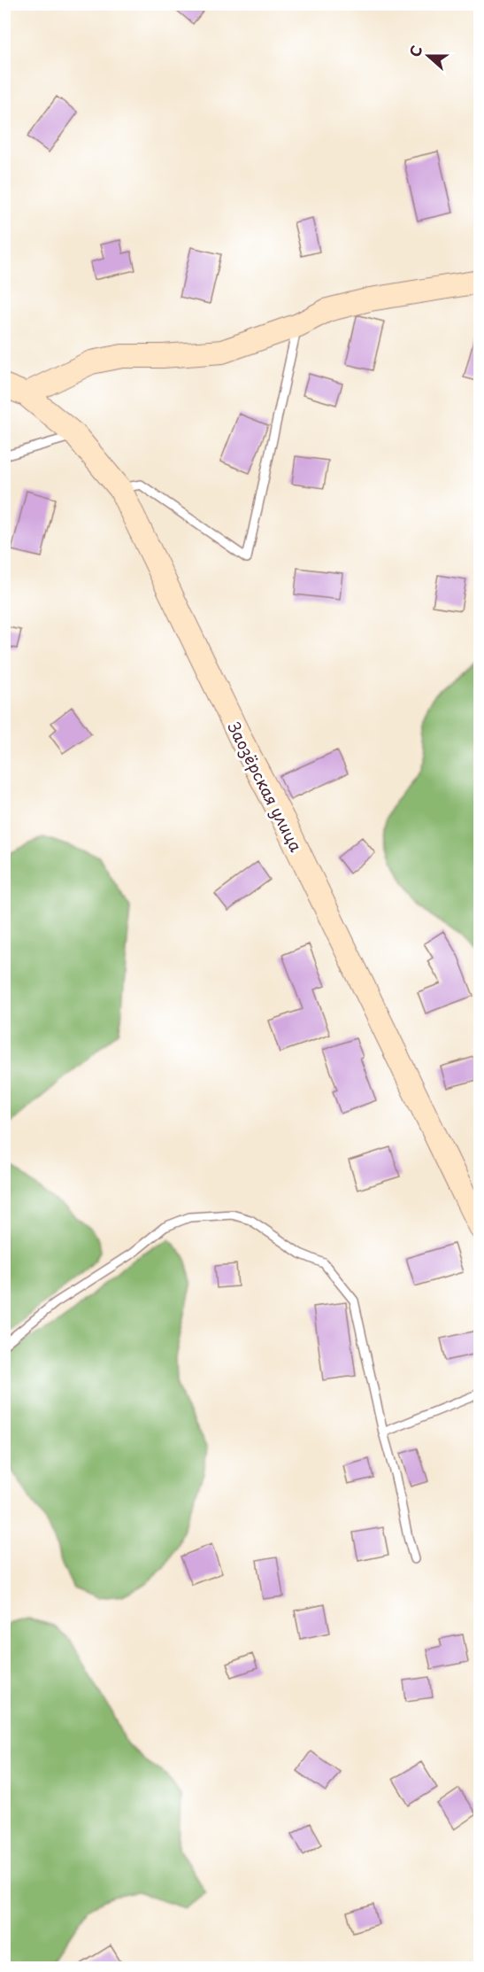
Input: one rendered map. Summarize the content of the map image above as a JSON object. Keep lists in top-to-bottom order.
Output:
{
  "streets": {
    "street": ["Заозёрская улица"]
  },
  "north": "left"
}
